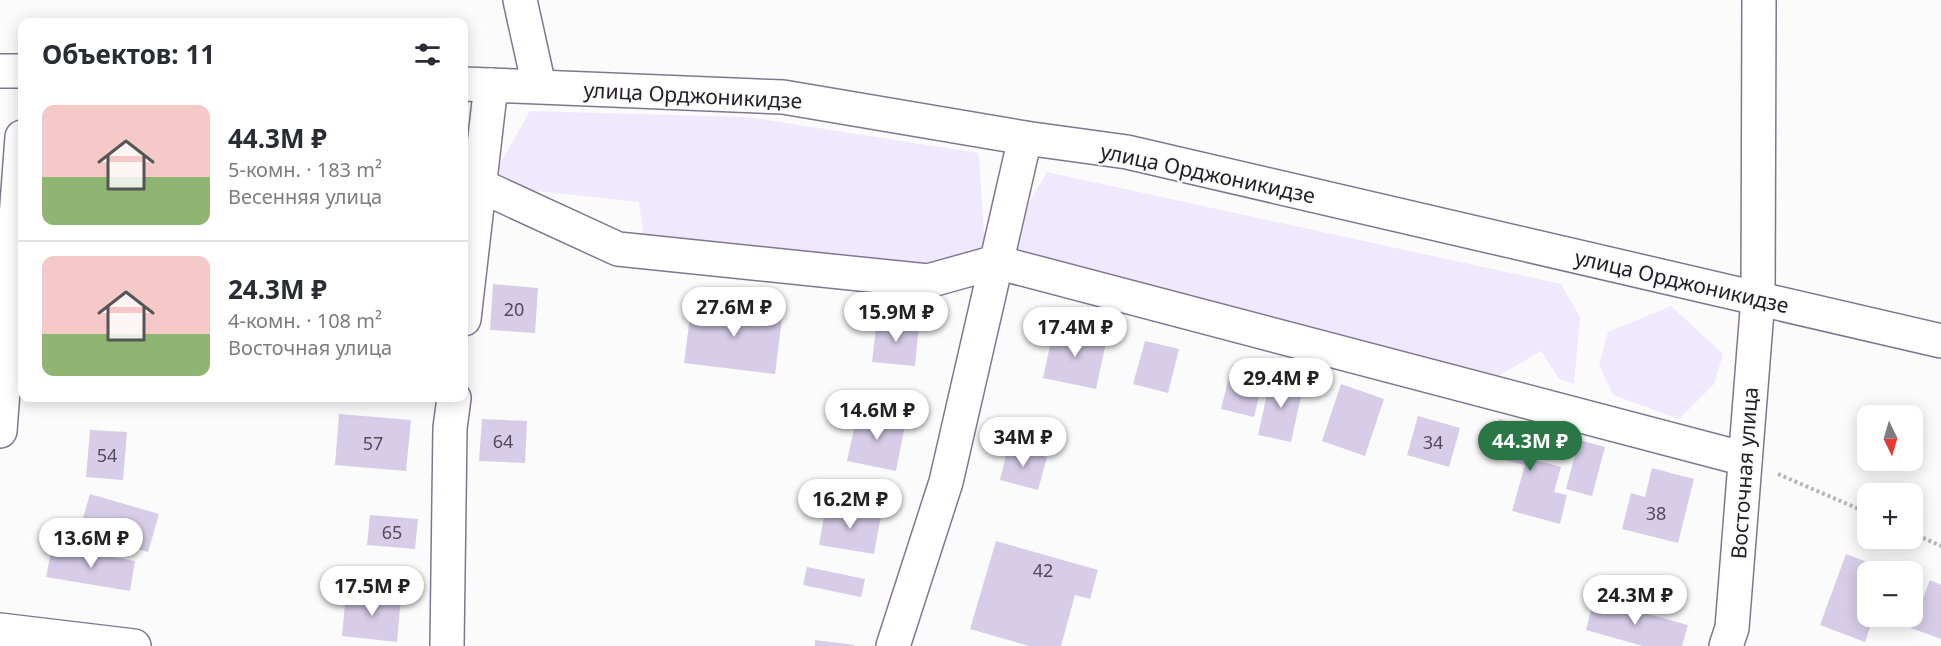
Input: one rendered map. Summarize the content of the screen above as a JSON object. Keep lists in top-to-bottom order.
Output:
{
  "streets": {
    "street": ["улица Орджоникидзе", "Восточная улица"]
  },
  "crossings": [
    ["улица Орджоникидзе", "Восточная улица"]
  ],
  "house_numbers": [
    "20",
    "64",
    "34",
    "57",
    "54",
    "38",
    "65",
    "42"
  ],
  "north": "bottom",
  "page": {
    "heading": "Объектов: 11",
    "list": [
      {
        "name": "44.3M ₽",
        "note": "5-комн. · 183 m² · Весенняя улица"
      },
      {
        "name": "24.3M ₽",
        "note": "4-комн. · 108 m² · Восточная улица"
      }
    ],
    "price": [
      "27.6M ₽",
      "15.9M ₽",
      "17.4M ₽",
      "29.4M ₽",
      "14.6M ₽",
      "34M ₽",
      "44.3M ₽",
      "16.2M ₽",
      "13.6M ₽",
      "17.5M ₽",
      "24.3M ₽"
    ],
    "map_buttons": ["+", "−"]
  }
}
